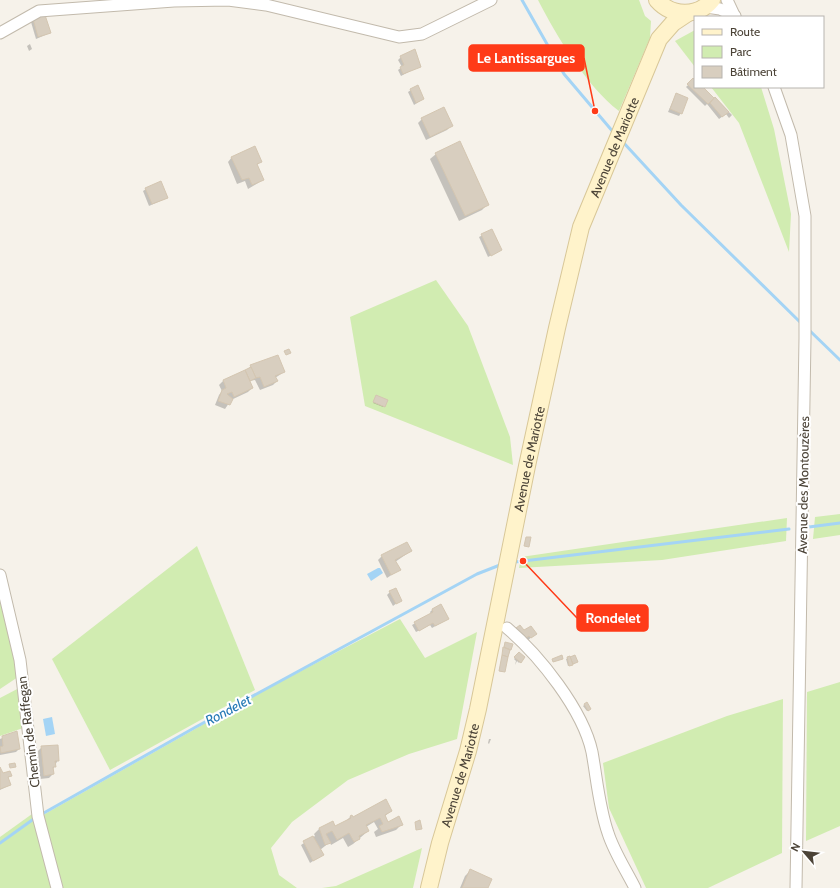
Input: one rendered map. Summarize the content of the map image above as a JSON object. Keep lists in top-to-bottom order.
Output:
{
  "streets": {
    "main road": ["Avenue de Mariotte"],
    "street": ["Avenue des Montouzères", "Chemin de Raffegan"]
  },
  "water": ["Rondelet"],
  "places": ["Le Lantissargues", "Rondelet"],
  "legend": ["Route", "Parc", "Bâtiment"],
  "north": "top left"
}
